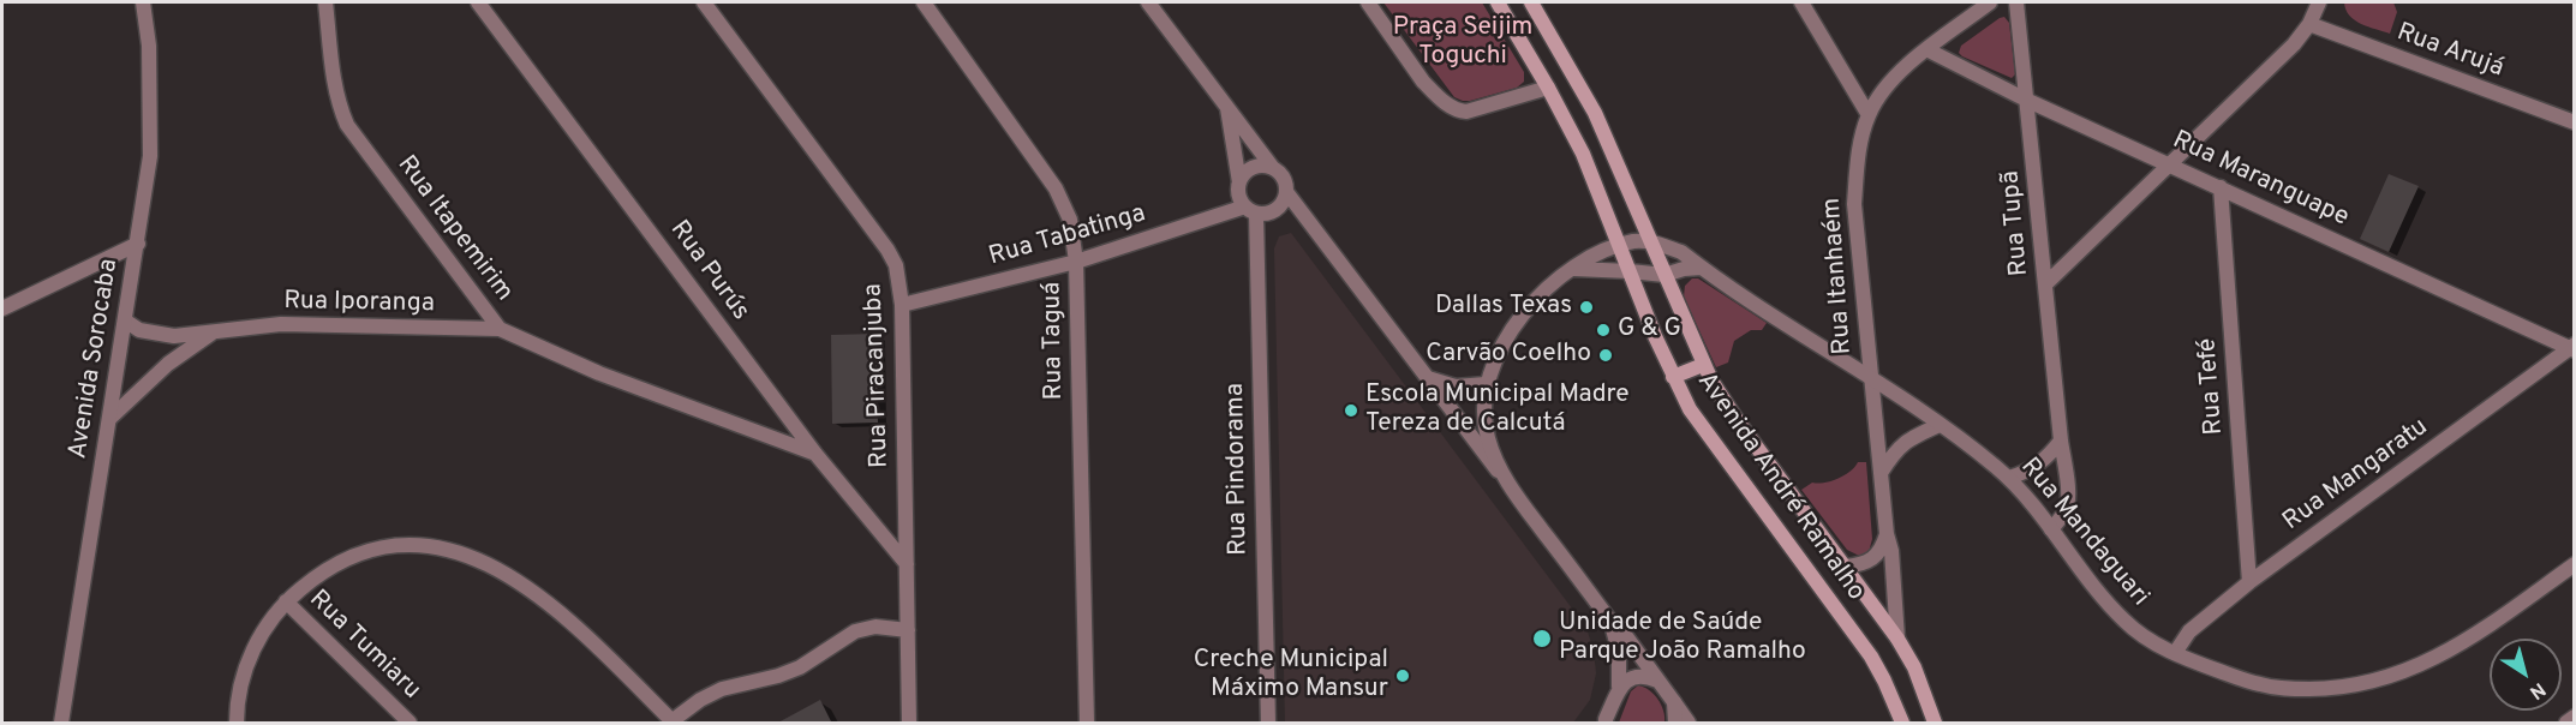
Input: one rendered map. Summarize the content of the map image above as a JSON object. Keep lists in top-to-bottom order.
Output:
{
  "streets": {
    "main road": ["Avenida André Ramalho"],
    "street": [
      "Rua Arujá",
      "Rua Maranguape",
      "Rua Tupã",
      "Rua Itapemirim",
      "Rua Tabatinga",
      "Rua Purús",
      "Rua Itanhaém",
      "Rua Iporanga",
      "Rua Taguá",
      "Avenida Sorocaba",
      "Rua Piracanjuba",
      "Rua Tefé",
      "Rua Pindorama",
      "Rua Mangaratu",
      "Rua Mandaguari",
      "Rua Tumiaru"
    ]
  },
  "crossings": [
    ["Rua Maranguape", "Rua Tupã"],
    ["Rua Maranguape", "Rua Itanhaém"],
    ["Rua Maranguape", "Rua Tefé"],
    ["Rua Maranguape", "Rua Mangaratu"],
    ["Rua Tupã", "Rua Mandaguari"],
    ["Rua Itapemirim", "Rua Purús"],
    ["Rua Itapemirim", "Rua Iporanga"],
    ["Rua Tabatinga", "Rua Taguá"],
    ["Rua Tabatinga", "Rua Piracanjuba"],
    ["Rua Tabatinga", "Rua Pindorama"],
    ["Rua Purús", "Rua Piracanjuba"],
    ["Rua Itanhaém", "Avenida André Ramalho"],
    ["Rua Itanhaém", "Rua Mandaguari"],
    ["Rua Iporanga", "Avenida Sorocaba"],
    ["Rua Tefé", "Rua Mangaratu"],
    ["Rua Mangaratu", "Rua Mandaguari"],
    ["Avenida André Ramalho", "Rua Mandaguari"]
  ],
  "parks": ["Praça Seijim Toguchi"],
  "places": [
    "Dallas Texas",
    "G & G",
    "Carvão Coelho",
    "Escola Municipal Madre Tereza de Calcutá",
    "Unidade de Saúde Parque João Ramalho",
    "Creche Municipal Máximo Mansur"
  ],
  "north": "bottom right"
}
